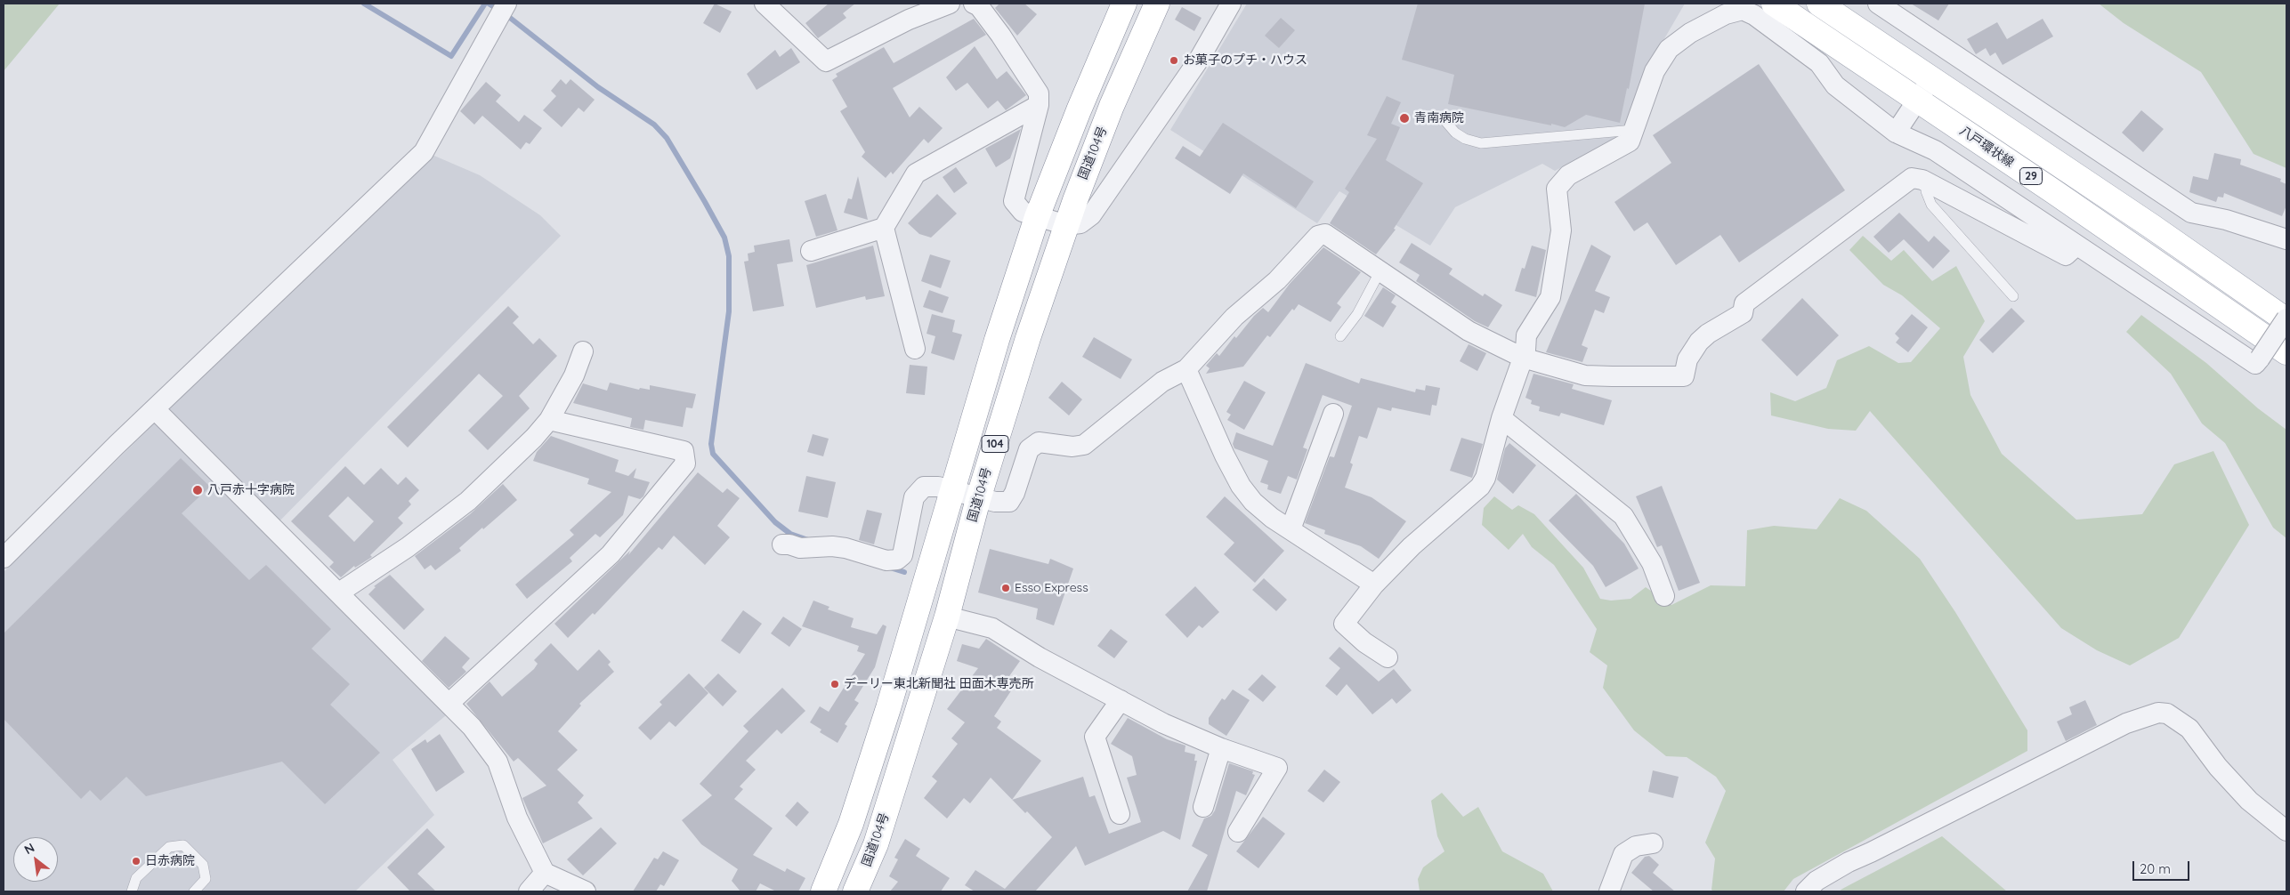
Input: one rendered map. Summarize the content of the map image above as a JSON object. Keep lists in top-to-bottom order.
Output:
{
  "streets": {
    "main road": [
      "八戸環状線",
      "国道104号",
      "29",
      "104"
    ]
  },
  "places": [
    "お菓子のプチ・ハウス",
    "青南病院",
    "八戸赤十字病院",
    "Esso Express",
    "デーリー東北新聞社 田面木専売所",
    "日赤病院"
  ],
  "scale_bar": "20 m",
  "north": "top left"
}
